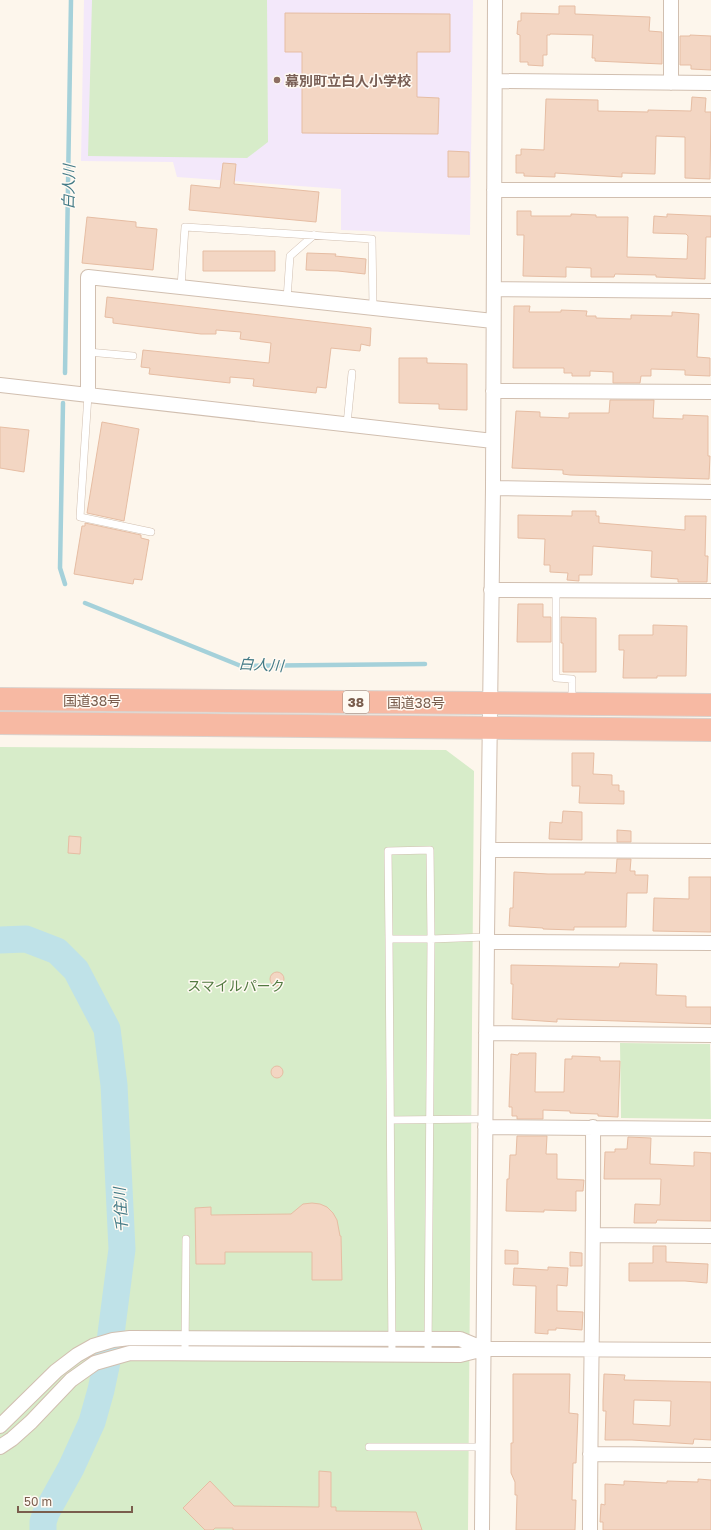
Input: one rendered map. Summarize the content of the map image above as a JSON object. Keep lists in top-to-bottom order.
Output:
{
  "streets": {
    "highway": ["国道38号", "38"]
  },
  "water": ["白人川", "千住川"],
  "parks": ["スマイルパーク"],
  "places": ["幕別町立白人小学校"],
  "scale_bar": "50 m"
}
